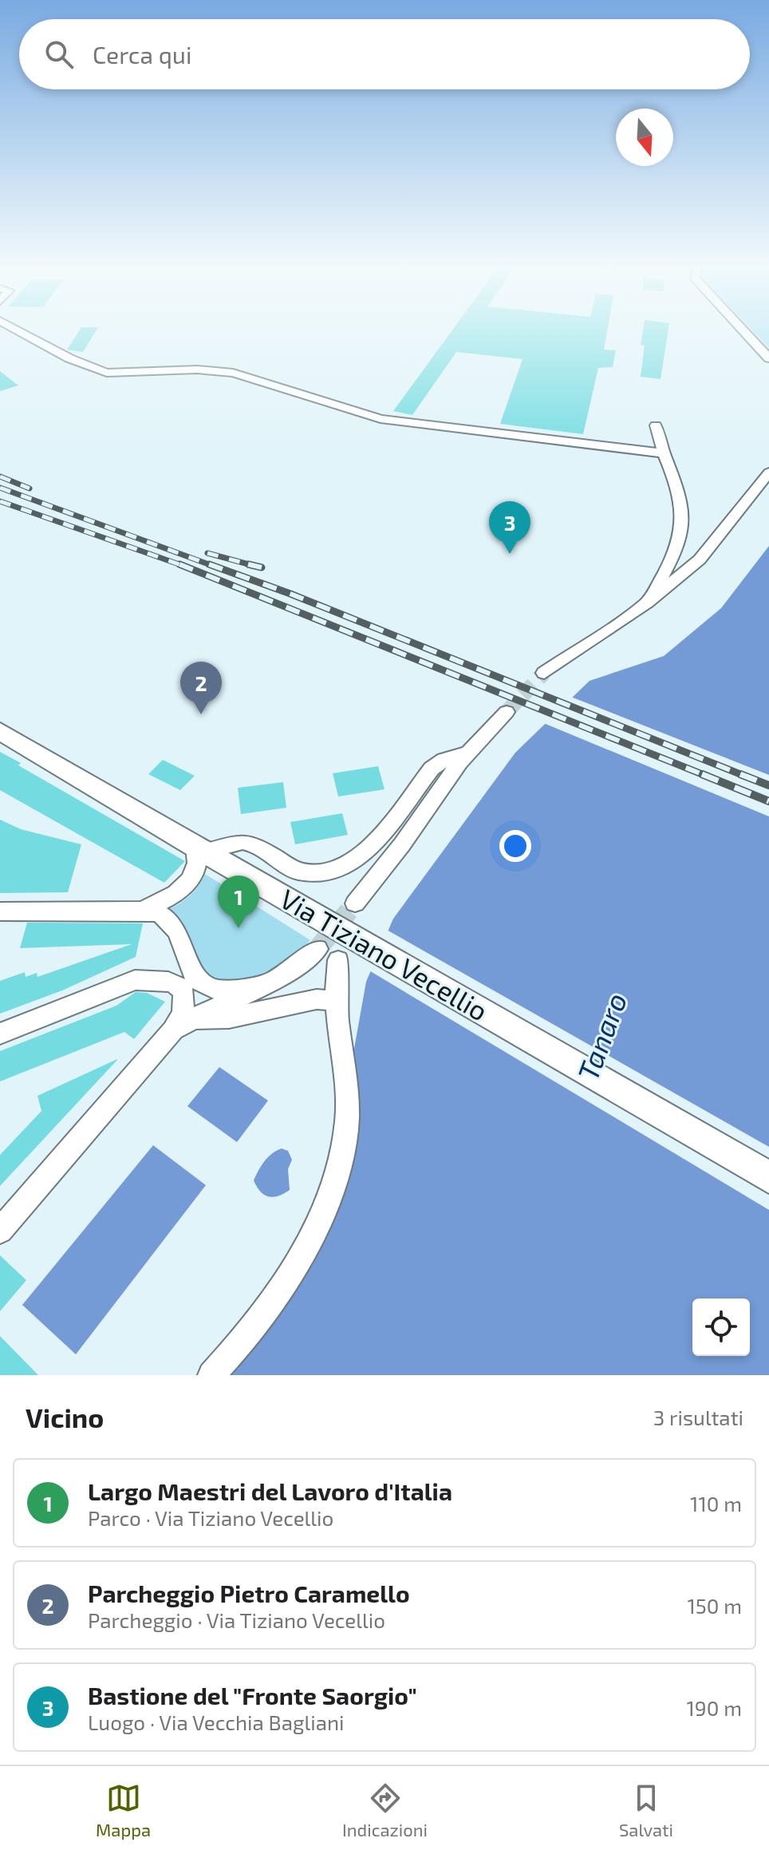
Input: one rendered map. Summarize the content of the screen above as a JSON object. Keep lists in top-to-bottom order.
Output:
{
  "streets": {
    "main road": ["Via Tiziano Vecellio"]
  },
  "water": ["Tanaro"],
  "north": "bottom",
  "page": {
    "search": "Cerca qui",
    "pins": ["3", "2", "1"],
    "heading": ["Vicino", "3 risultati"],
    "list": [
      {
        "mark": "1",
        "name": "Largo Maestri del Lavoro d'Italia",
        "note": "Parco · Via Tiziano Vecellio",
        "value": "110 m"
      },
      {
        "mark": "2",
        "name": "Parcheggio Pietro Caramello",
        "note": "Parcheggio · Via Tiziano Vecellio",
        "value": "150 m"
      },
      {
        "mark": "3",
        "name": "Bastione del \"Fronte Saorgio\"",
        "note": "Luogo · Via Vecchia Bagliani",
        "value": "190 m"
      }
    ],
    "nav": ["Mappa", "Indicazioni", "Salvati"]
  }
}
